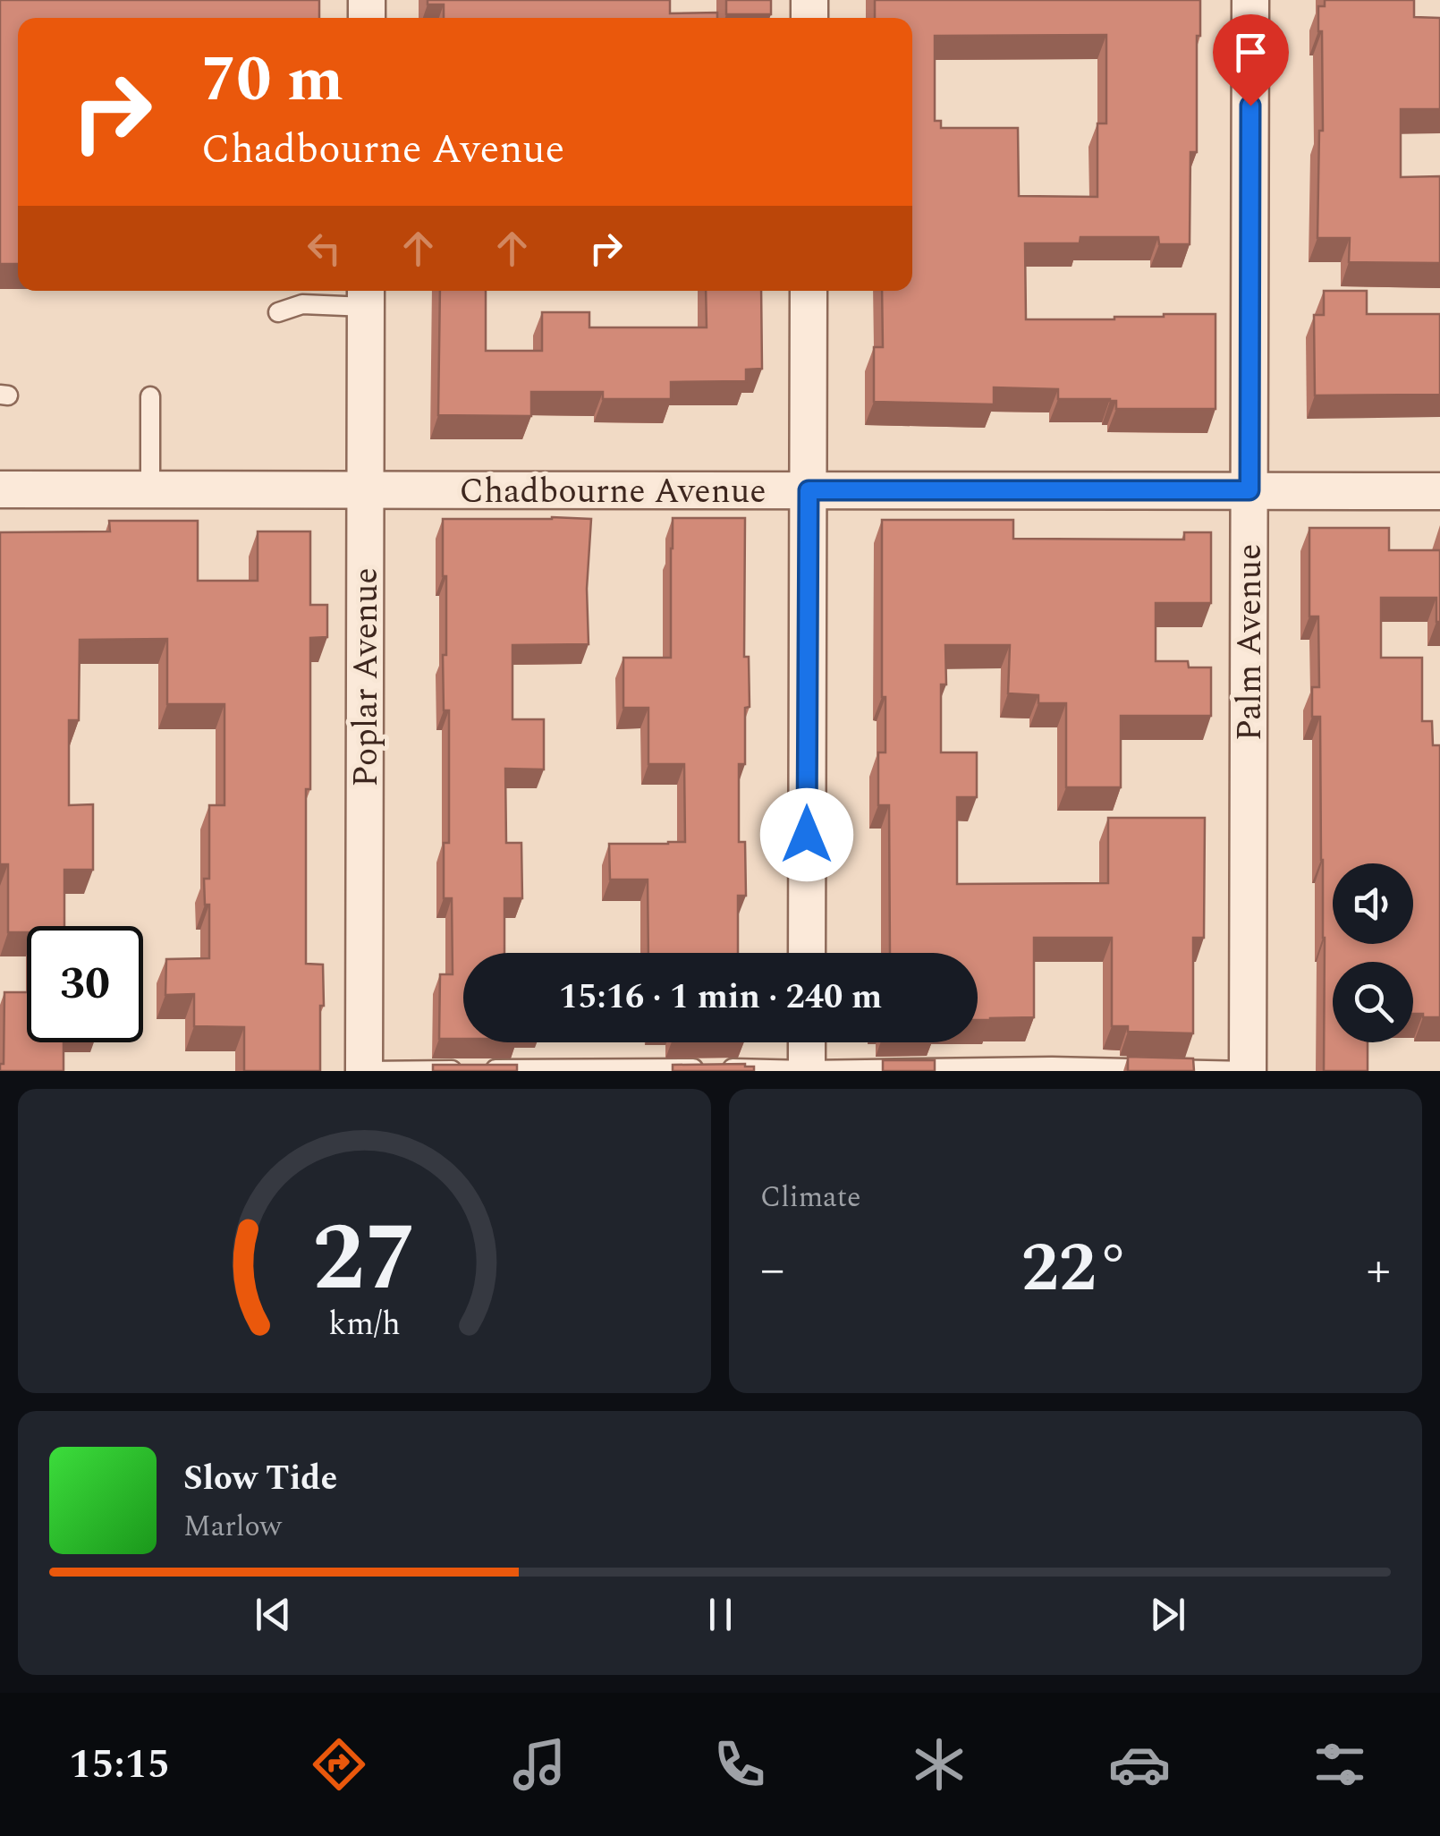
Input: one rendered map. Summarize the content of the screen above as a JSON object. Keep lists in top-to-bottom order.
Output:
{
  "streets": {
    "street": ["Chadbourne Avenue", "Palm Avenue", "Poplar Avenue"]
  },
  "crossings": [
    ["Chadbourne Avenue", "Palm Avenue"],
    ["Chadbourne Avenue", "Poplar Avenue"]
  ],
  "page": {
    "turn": ["70 m", "Chadbourne Avenue"],
    "limit": "30",
    "trip": "15:16 · 1 min · 240 m",
    "tile": "Climate",
    "heat": ["−", "22°", "+"],
    "song": ["Slow Tide", "Marlow"],
    "tabs": "15:15",
    "gauge": ["27", "km/h"]
  }
}
